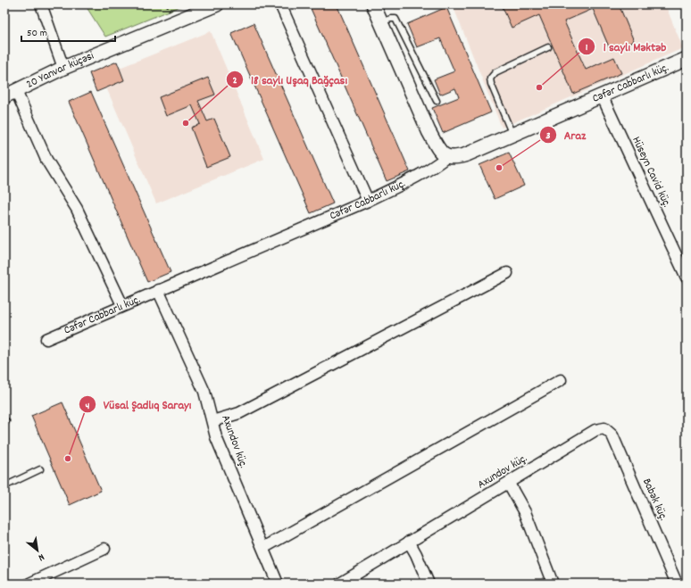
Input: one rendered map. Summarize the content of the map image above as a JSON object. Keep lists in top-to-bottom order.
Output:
{
  "streets": {
    "street": [
      "20 Yanvar küçəsi",
      "Cəfər Cabbarlı küç.",
      "Hüseyn Cavid küç.",
      "Axundov küç.",
      "Babək küç."
    ]
  },
  "crossings": [
    ["Cəfər Cabbarlı küç.", "Hüseyn Cavid küç."],
    ["Cəfər Cabbarlı küç.", "Axundov küç."],
    ["Axundov küç.", "Babək küç."]
  ],
  "places": [
    "1 saylı Məktəb",
    "18 saylı Uşaq Bağçası",
    "Araz",
    "Vüsal Şadlıq Sarayı"
  ],
  "scale_bar": "50 m",
  "north": "bottom right"
}
